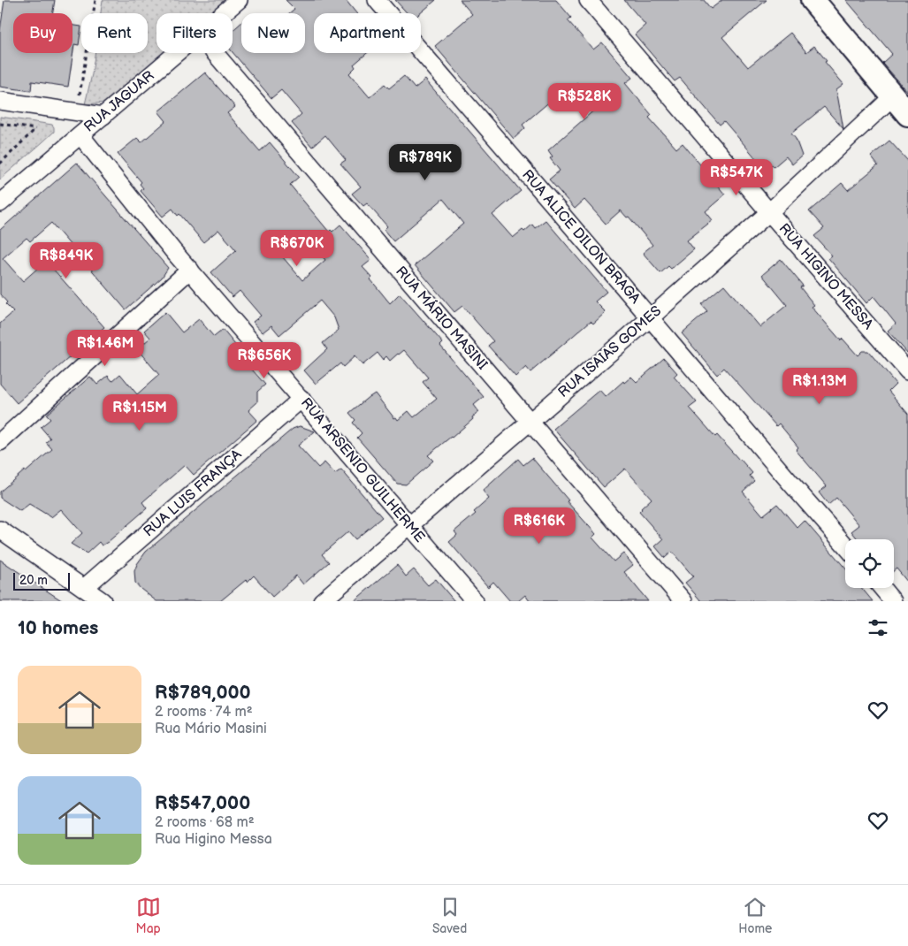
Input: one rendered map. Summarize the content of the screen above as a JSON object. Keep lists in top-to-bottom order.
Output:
{
  "streets": {
    "street": [
      "RUA JAGUAR",
      "RUA ALICE DILON BRAGA",
      "RUA HIGINO MESSA",
      "RUA MÁRIO MASINI",
      "RUA ISAIAS GOMES",
      "RUA ARSENIO GUILHERME",
      "RUA LUIS FRANÇA"
    ]
  },
  "crossings": [
    ["RUA JAGUAR", "RUA ARSENIO GUILHERME"],
    ["RUA ALICE DILON BRAGA", "RUA ISAIAS GOMES"],
    ["RUA HIGINO MESSA", "RUA ISAIAS GOMES"],
    ["RUA MÁRIO MASINI", "RUA ISAIAS GOMES"],
    ["RUA ISAIAS GOMES", "RUA ARSENIO GUILHERME"],
    ["RUA ARSENIO GUILHERME", "RUA LUIS FRANÇA"]
  ],
  "scale_bar": "20 m",
  "page": {
    "chip": [
      "Buy",
      "Rent",
      "Filters",
      "New",
      "Apartment"
    ],
    "price": [
      "R$528K",
      "R$789K",
      "R$547K",
      "R$670K",
      "R$849K",
      "R$1.46M",
      "R$656K",
      "R$1.13M",
      "R$1.15M",
      "R$616K"
    ],
    "scale": "20 m",
    "heading": "10 homes",
    "list": [
      {
        "name": "R$789,000",
        "note": "2 rooms · 74 m² · Rua Mário Masini"
      },
      {
        "name": "R$547,000",
        "note": "2 rooms · 68 m² · Rua Higino Messa"
      }
    ],
    "tabs": ["Map", "Saved", "Home"]
  }
}
